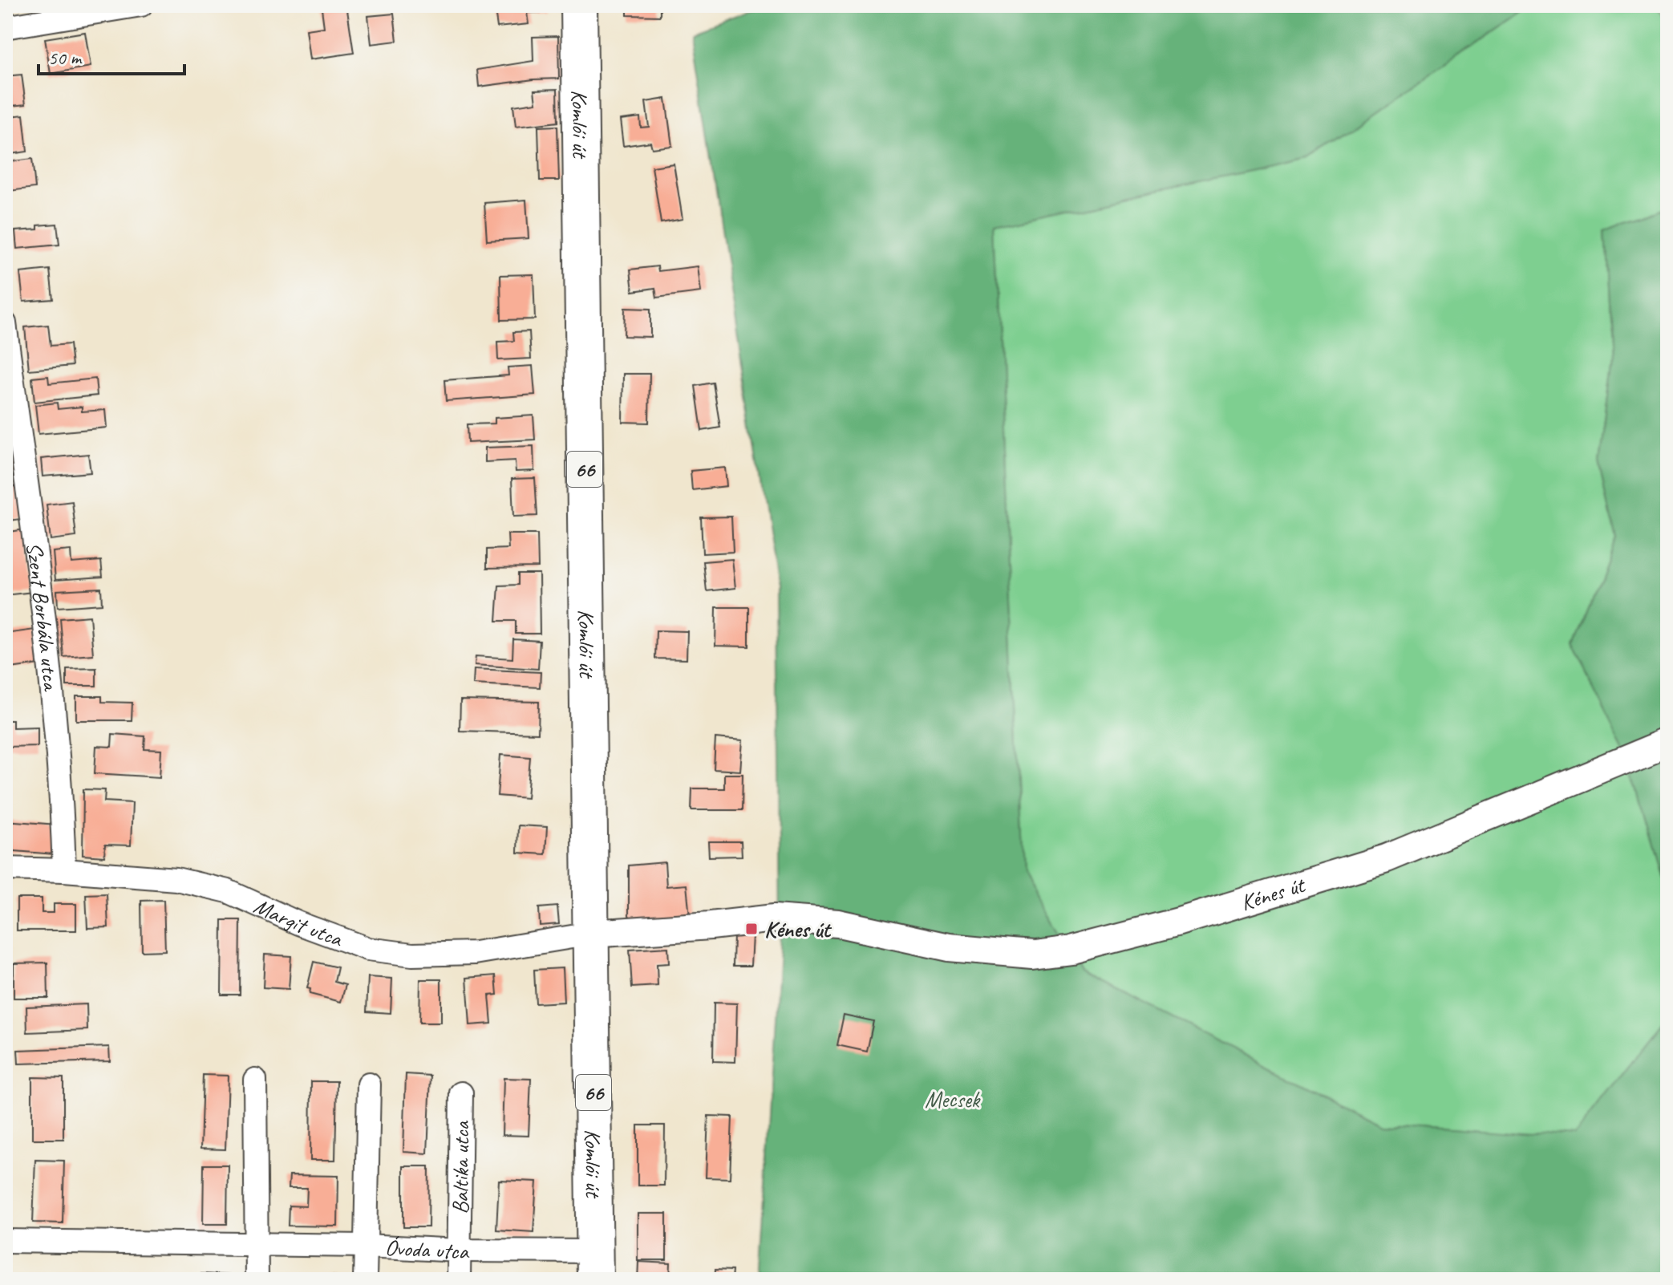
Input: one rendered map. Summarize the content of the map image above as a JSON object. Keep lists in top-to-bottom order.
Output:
{
  "streets": {
    "main road": ["Komlói út", "66"],
    "street": [
      "Szent Borbála utca",
      "Kénes út",
      "Margit utca",
      "Baltika utca",
      "Óvoda utca"
    ]
  },
  "crossings": [
    ["Komlói út", "Kénes út"],
    ["Komlói út", "Margit utca"],
    ["Komlói út", "Óvoda utca"],
    ["Szent Borbála utca", "Margit utca"],
    ["Kénes út", "Margit utca"],
    ["Baltika utca", "Óvoda utca"]
  ],
  "parks": ["Mecsek"],
  "places": {
    "transit": ["Kénes út"]
  },
  "scale_bar": "50 m"
}
